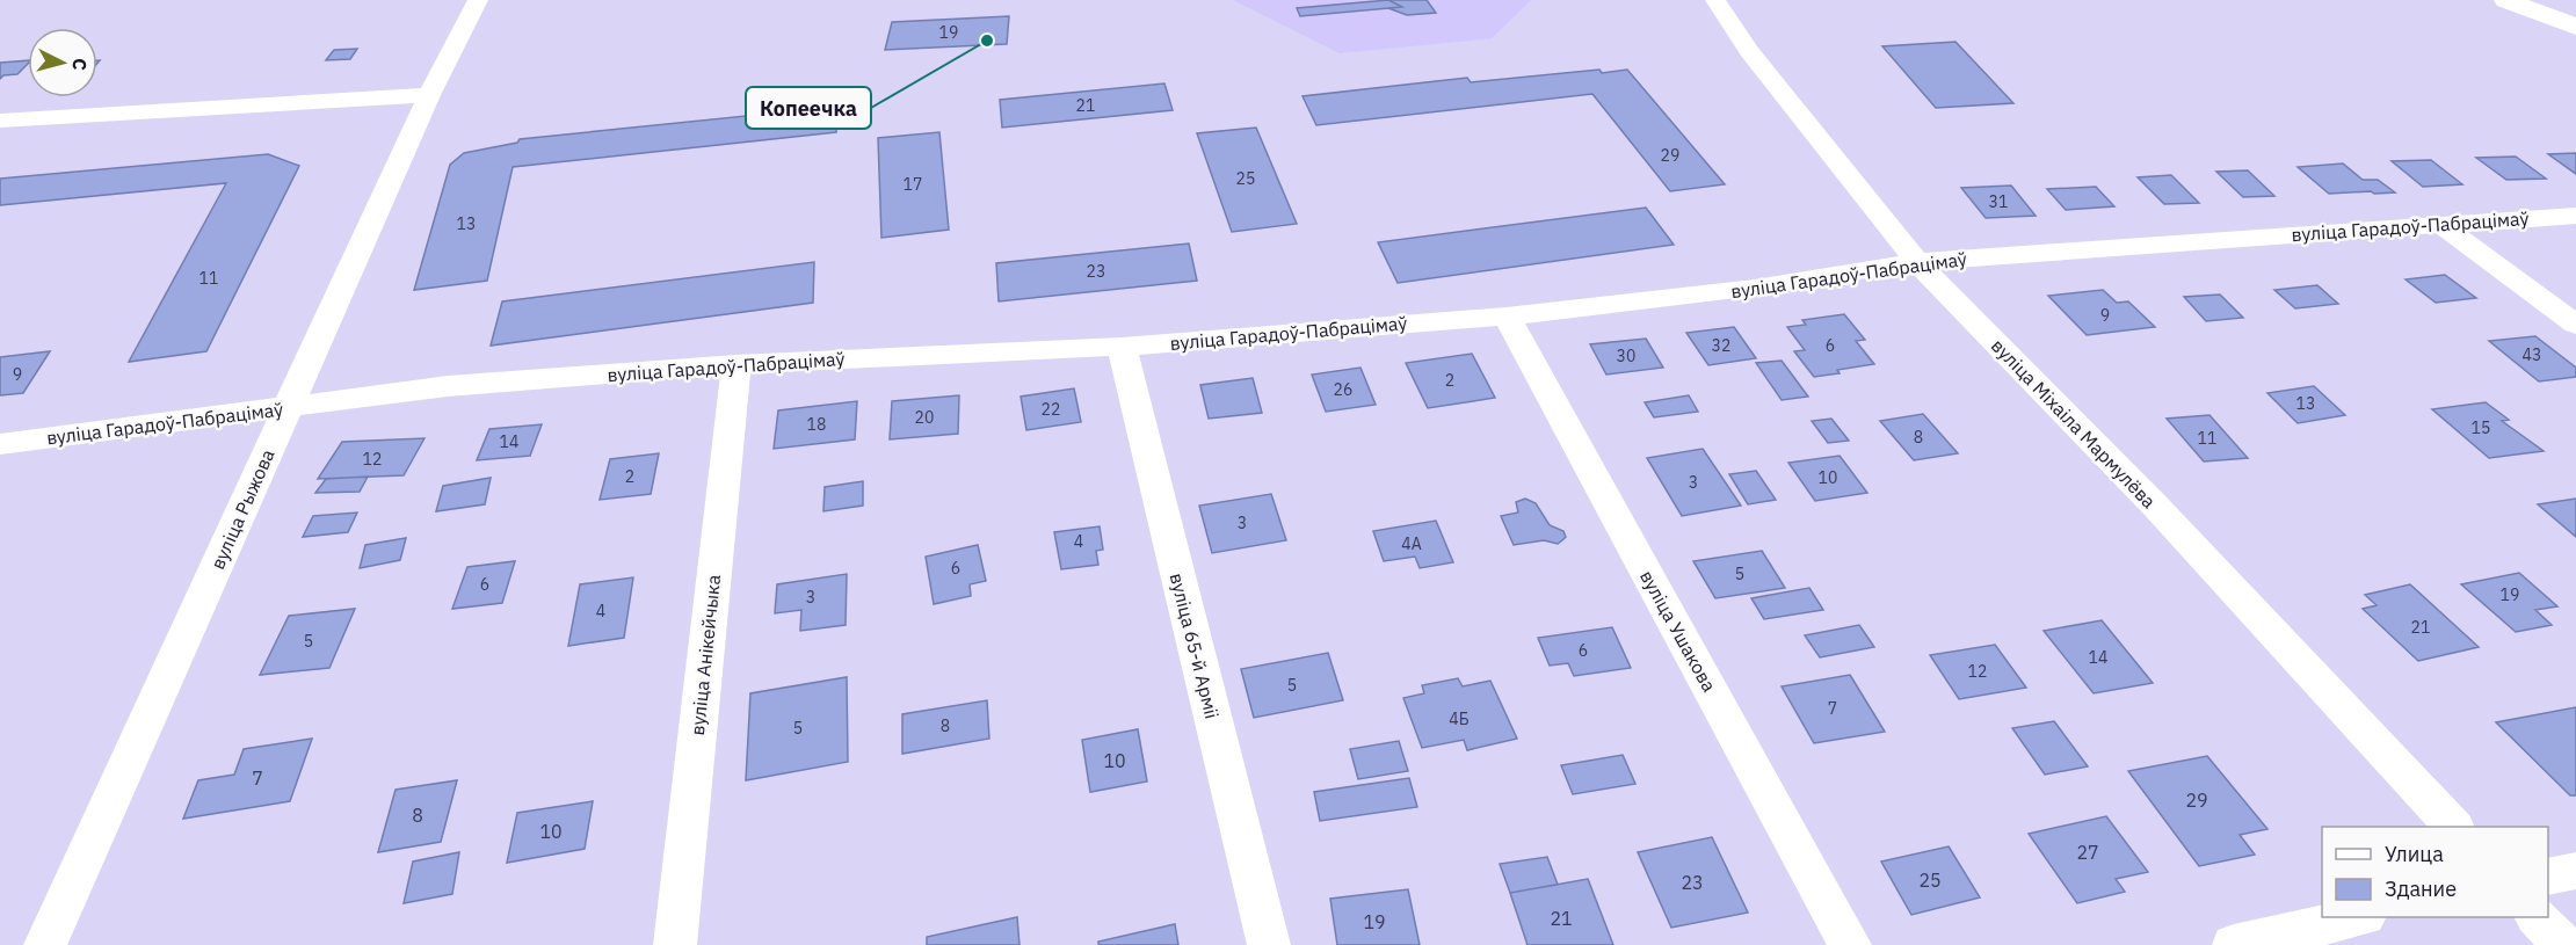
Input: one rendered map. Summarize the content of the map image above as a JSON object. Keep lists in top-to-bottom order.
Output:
{
  "streets": {
    "street": [
      "вуліца Гарадоў-Пабрацімаў",
      "вуліца Міхаіла Мармулёва",
      "вуліца Рыжова",
      "вуліца Ушакова",
      "вуліца 65-й Арміі",
      "вуліца Анікейчыка"
    ]
  },
  "crossings": [
    ["вуліца Гарадоў-Пабрацімаў", "вуліца Міхаіла Мармулёва"],
    ["вуліца Гарадоў-Пабрацімаў", "вуліца Рыжова"],
    ["вуліца Гарадоў-Пабрацімаў", "вуліца Ушакова"],
    ["вуліца Гарадоў-Пабрацімаў", "вуліца 65-й Арміі"],
    ["вуліца Гарадоў-Пабрацімаў", "вуліца Анікейчыка"]
  ],
  "places": ["Копеечка"],
  "house_numbers": [
    "19",
    "21",
    "29",
    "25",
    "17",
    "31",
    "13",
    "23",
    "11",
    "9",
    "32",
    "6",
    "43",
    "30",
    "9",
    "2",
    "26",
    "13",
    "22",
    "20",
    "18",
    "15",
    "8",
    "11",
    "14",
    "12",
    "2",
    "10",
    "3",
    "3",
    "4",
    "4А",
    "6",
    "5",
    "6",
    "19",
    "3",
    "4",
    "21",
    "5",
    "6",
    "14",
    "12",
    "5",
    "7",
    "4Б",
    "8",
    "5",
    "10",
    "7",
    "29",
    "8",
    "10",
    "27",
    "25",
    "23",
    "21",
    "19"
  ],
  "legend": ["Улица", "Здание"],
  "north": "right"
}
